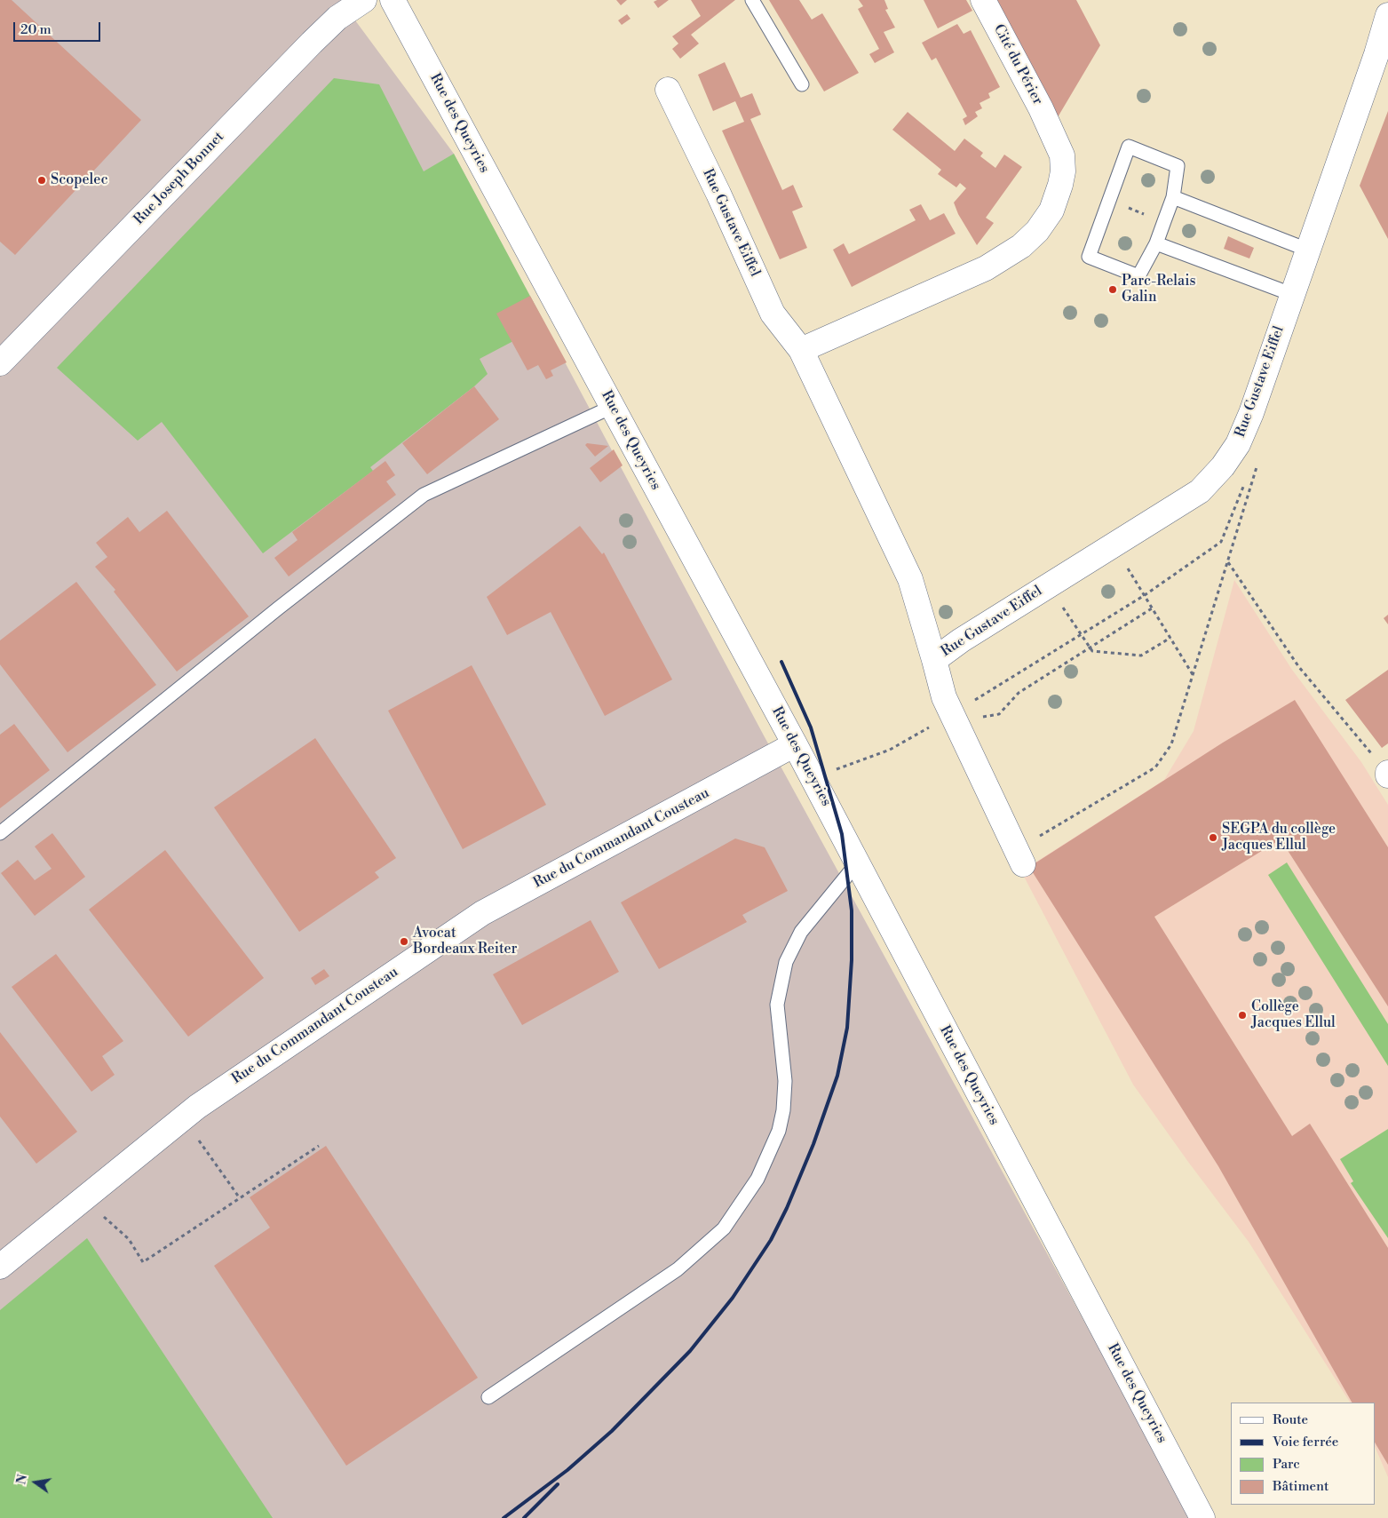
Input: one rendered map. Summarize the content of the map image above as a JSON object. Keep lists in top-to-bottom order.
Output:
{
  "streets": {
    "street": [
      "Cité du Périer",
      "Rue des Queyries",
      "Rue Joseph Bonnet",
      "Rue Gustave Eiffel",
      "Rue du Commandant Cousteau"
    ]
  },
  "crossings": [
    ["Cité du Périer", "Rue Gustave Eiffel"],
    ["Rue des Queyries", "Rue du Commandant Cousteau"]
  ],
  "places": [
    "Scopelec",
    "Parc-Relais Galin",
    "SEGPA du collège Jacques Ellul",
    "Avocat Bordeaux Reiter",
    "Collège Jacques Ellul"
  ],
  "legend": [
    "Route",
    "Voie ferrée",
    "Parc",
    "Bâtiment"
  ],
  "scale_bar": "20 m",
  "north": "left"
}
